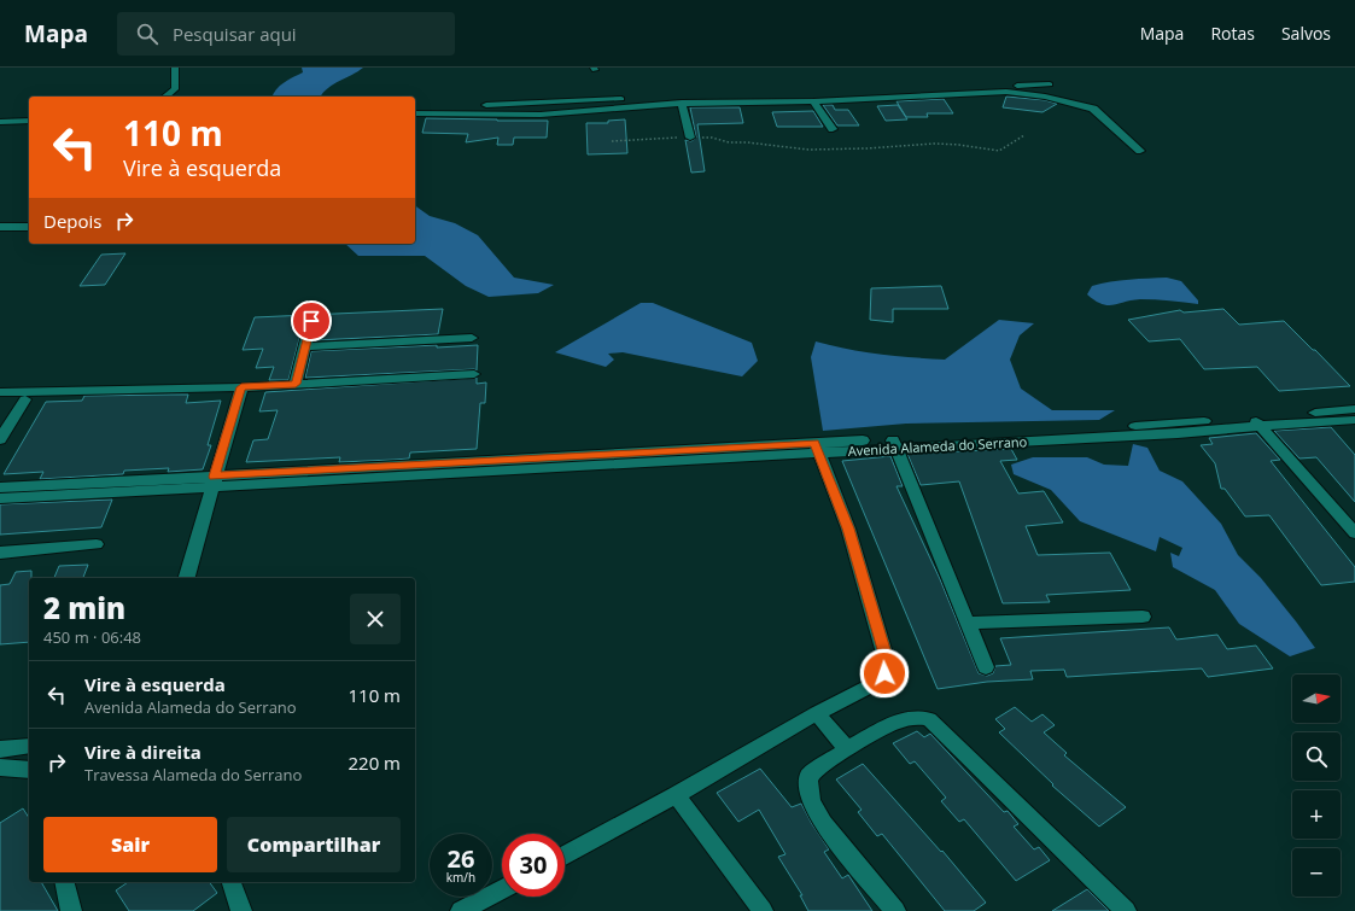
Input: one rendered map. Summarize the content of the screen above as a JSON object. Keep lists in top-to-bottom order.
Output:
{
  "streets": {
    "street": ["Avenida Alameda do Serrano"]
  },
  "north": "right",
  "page": {
    "header": "Mapa",
    "search": "Pesquisar aqui",
    "nav": ["Mapa", "Rotas", "Salvos"],
    "turn": ["110 m", "Vire à esquerda"],
    "then": "Depois",
    "heading": ["2 min", "450 m · 06:48"],
    "list": [
      {
        "name": "Vire à esquerda",
        "note": "Avenida Alameda do Serrano",
        "value": "110 m"
      },
      {
        "name": "Vire à direita",
        "note": "Travessa Alameda do Serrano",
        "value": "220 m"
      }
    ],
    "map_buttons": ["+", "−"],
    "buttons": ["Sair", "Compartilhar"],
    "speed": "26 km/h",
    "limit": "30"
  }
}
